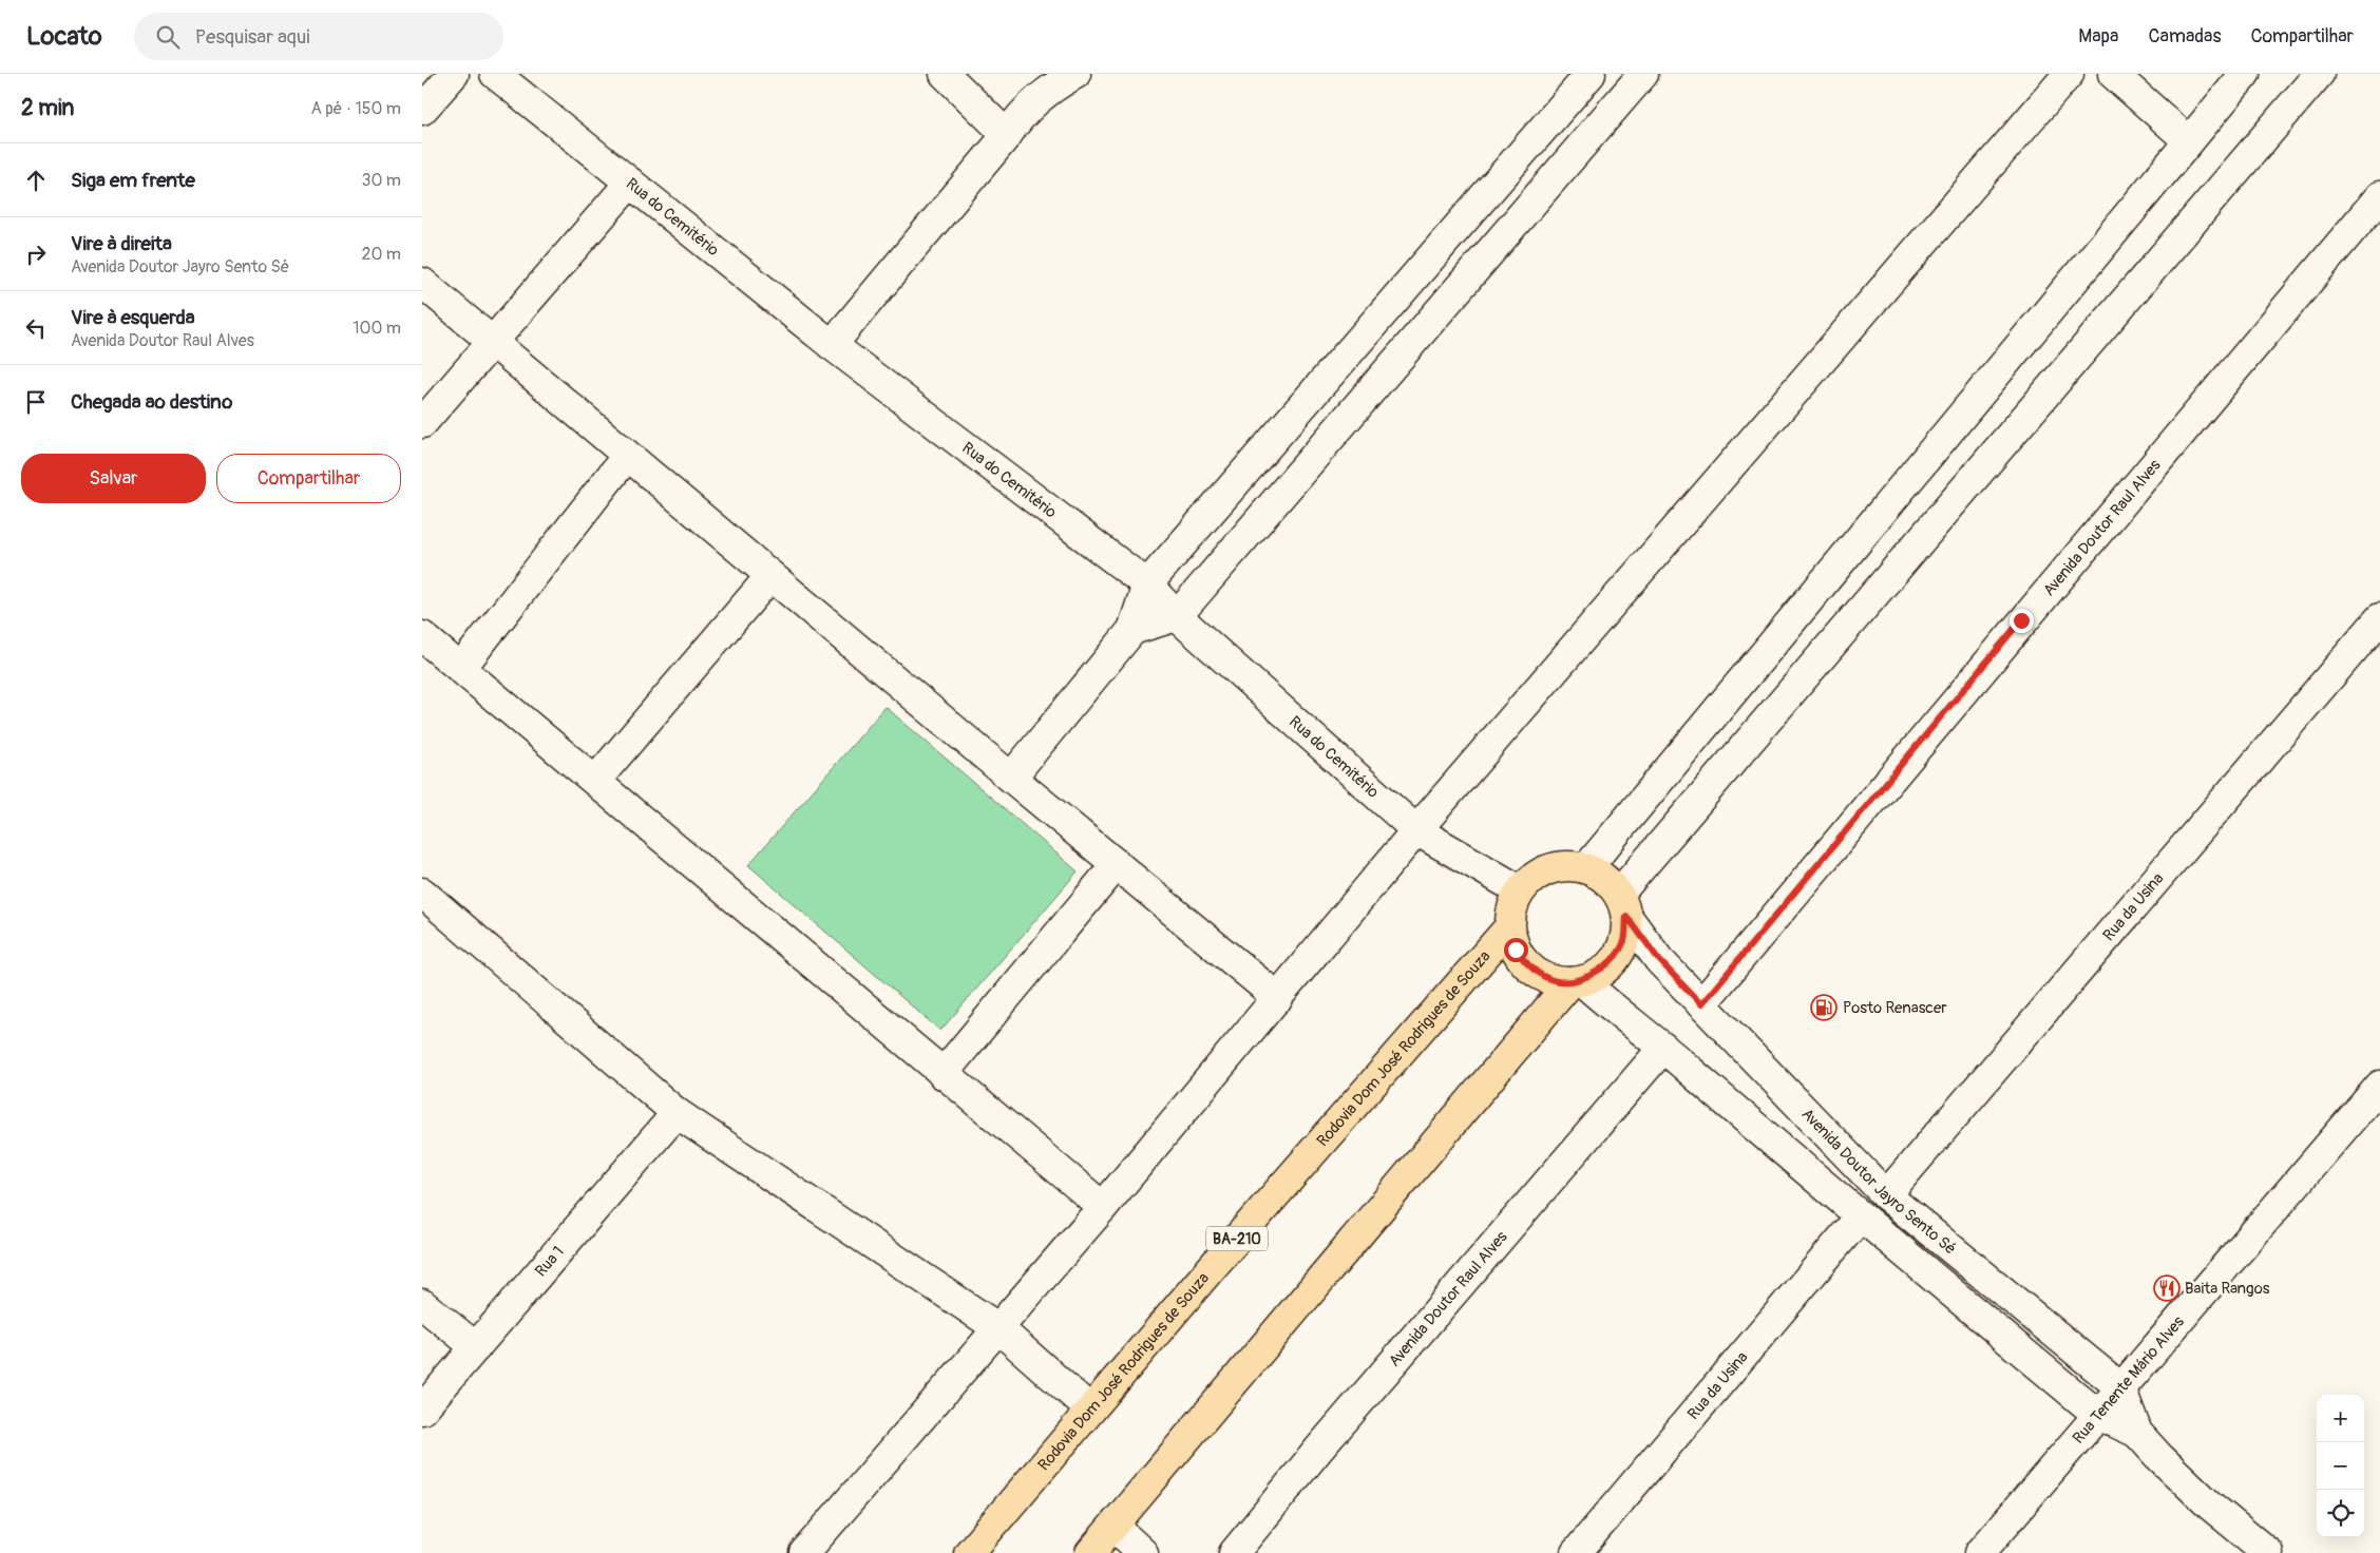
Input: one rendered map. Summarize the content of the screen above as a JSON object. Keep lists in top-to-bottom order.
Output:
{
  "streets": {
    "main road": ["Rodovia Dom José Rodrigues de Souza", "BA-210"],
    "street": [
      "Rua do Cemitério",
      "Avenida Doutor Raul Alves",
      "Rua da Usina",
      "Avenida Doutor Jayro Sento Sé",
      "Rua 1",
      "Rua Tenente Mário Alves"
    ]
  },
  "crossings": [
    ["Rua do Cemitério", "Rodovia Dom José Rodrigues de Souza"],
    ["Rua do Cemitério", "Avenida Doutor Jayro Sento Sé"],
    ["Avenida Doutor Raul Alves", "Avenida Doutor Jayro Sento Sé"],
    ["Rua da Usina", "Avenida Doutor Jayro Sento Sé"],
    ["Rodovia Dom José Rodrigues de Souza", "Avenida Doutor Jayro Sento Sé"],
    ["Avenida Doutor Jayro Sento Sé", "Rua Tenente Mário Alves"]
  ],
  "places": {
    "fuel station": ["Posto Renascer"],
    "restaurant": ["Baita Rangos"]
  },
  "page": {
    "header": "Locato",
    "search": "Pesquisar aqui",
    "nav": ["Mapa", "Camadas", "Compartilhar"],
    "heading": ["2 min", "A pé · 150 m"],
    "list": [
      ["Siga em frente", "30 m"],
      ["Vire à direita", "Avenida Doutor Jayro Sento Sé", "20 m"],
      ["Vire à esquerda", "Avenida Doutor Raul Alves", "100 m"],
      "Chegada ao destino"
    ],
    "buttons": ["Salvar", "Compartilhar"],
    "map_buttons": ["+", "−"]
  }
}
